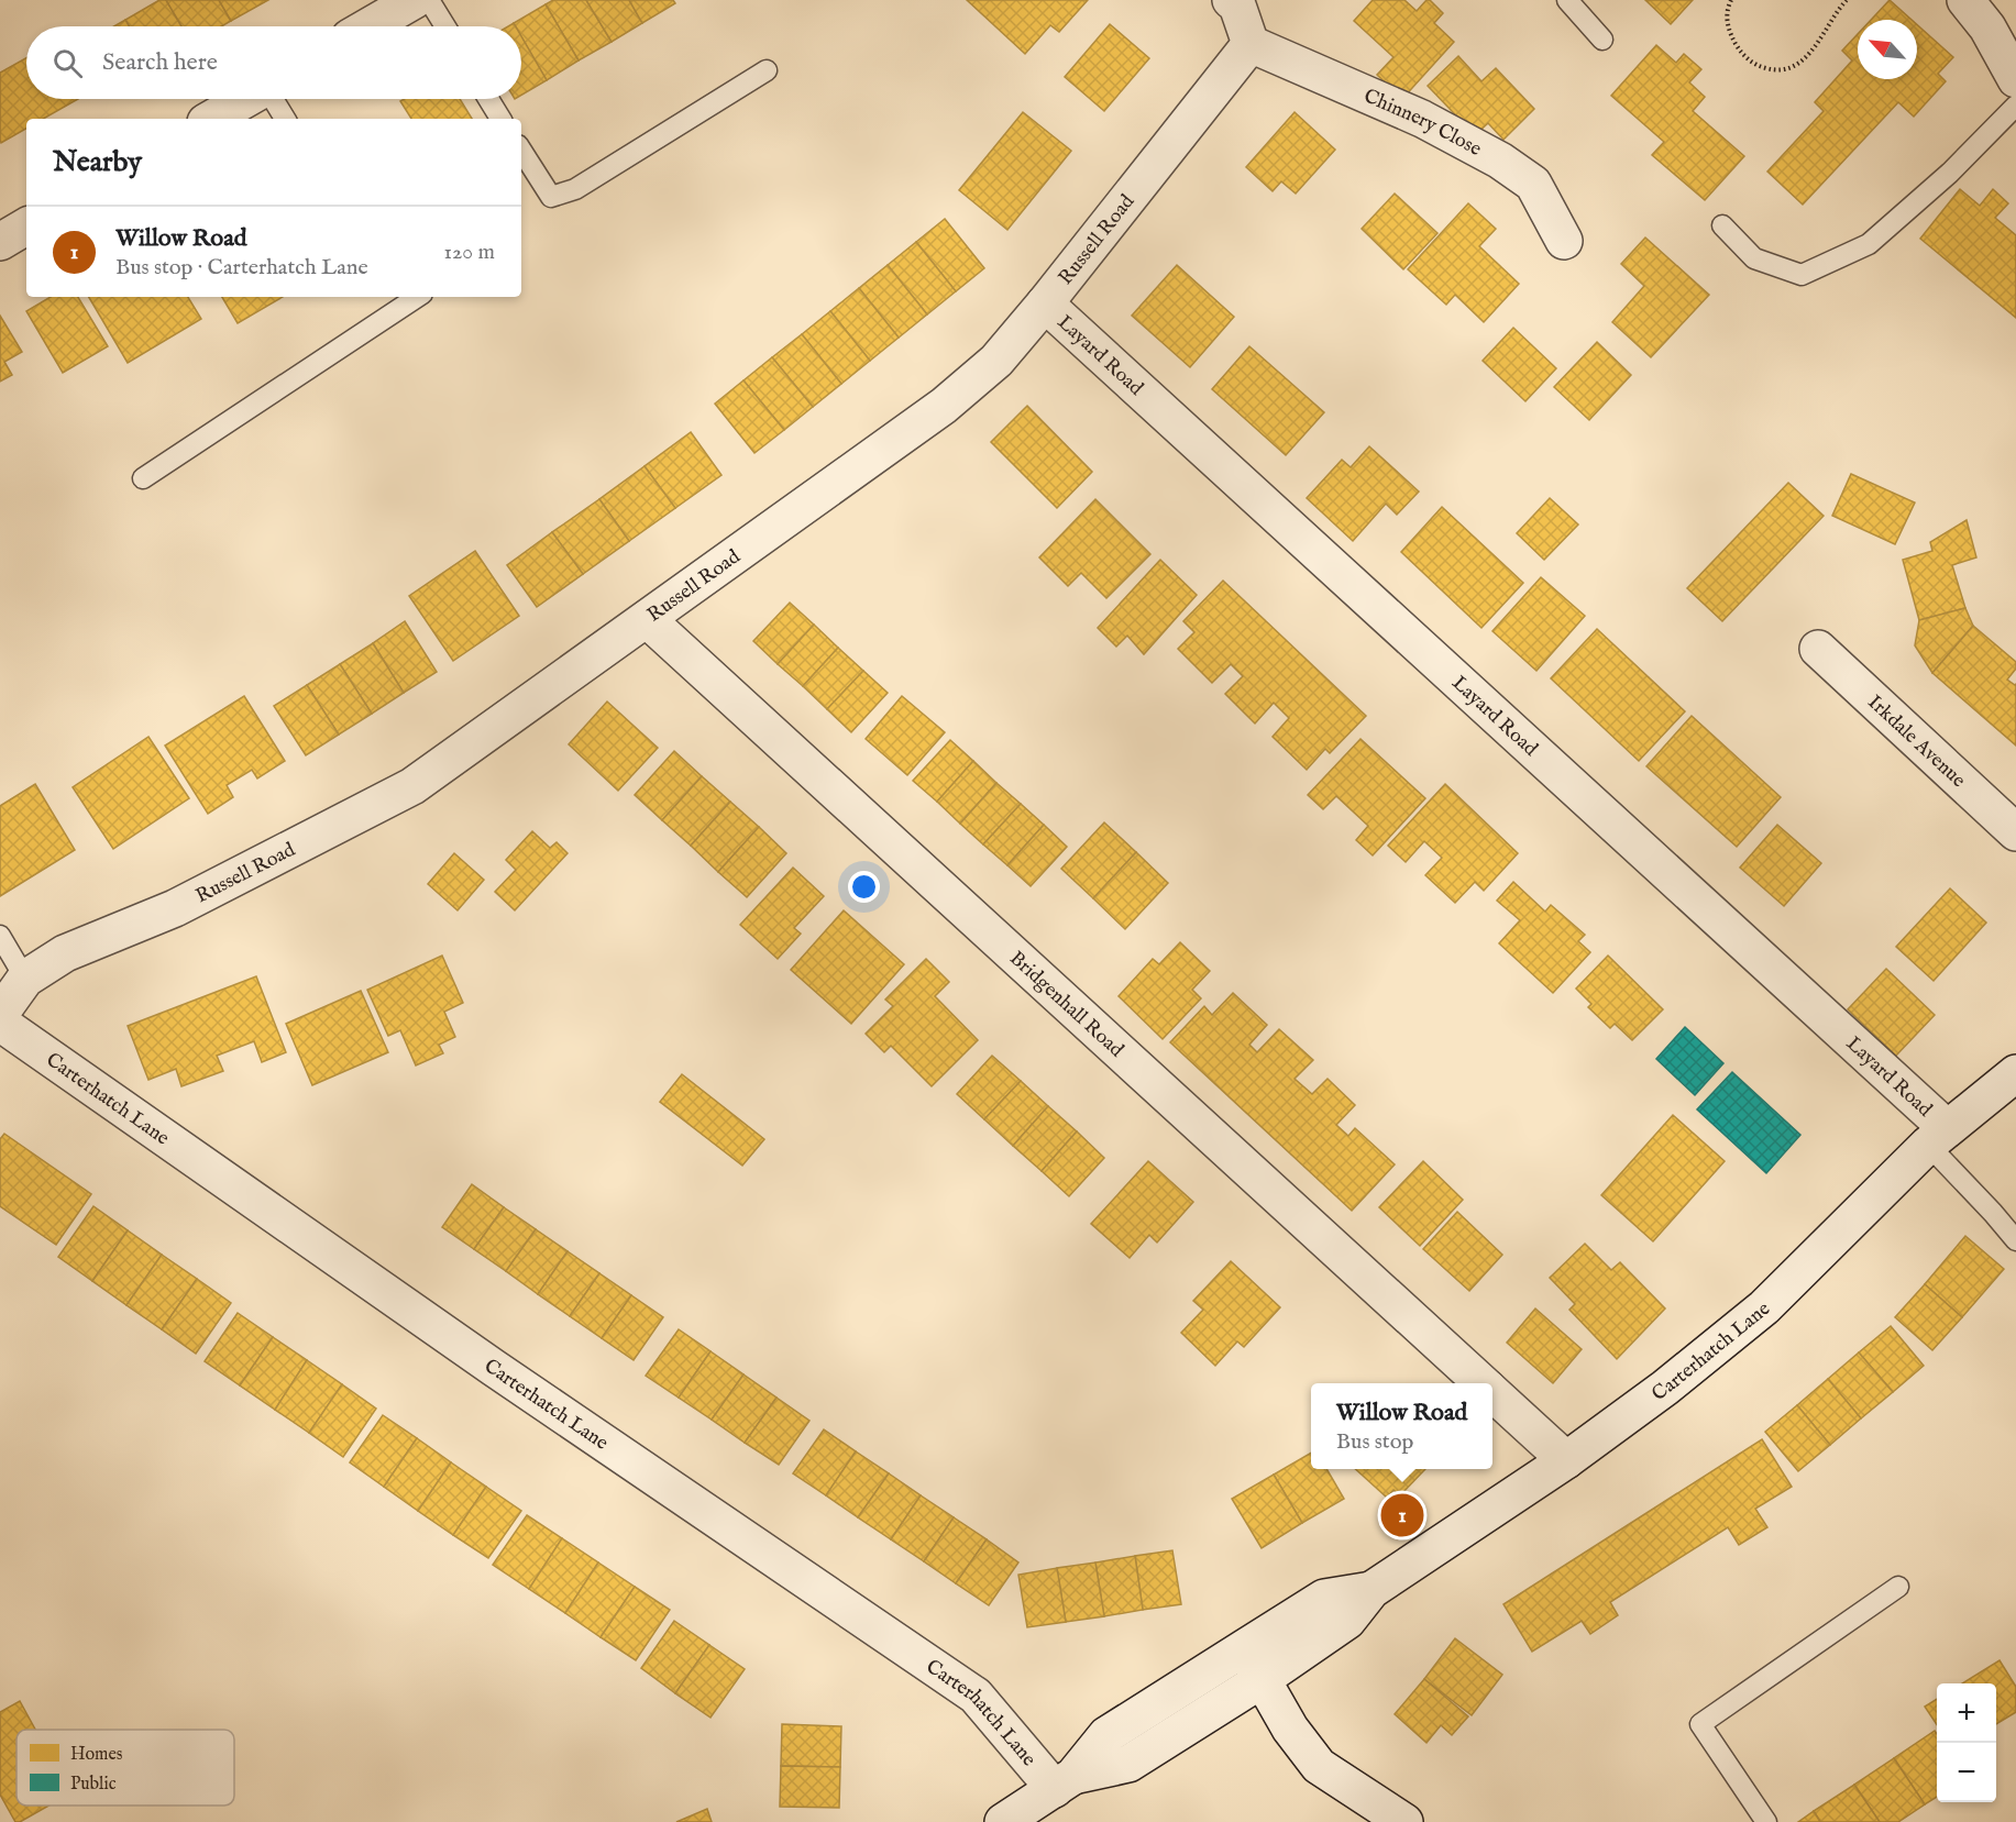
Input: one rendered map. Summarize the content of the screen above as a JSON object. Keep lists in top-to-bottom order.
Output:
{
  "streets": {
    "street": [
      "Chinnery Close",
      "Russell Road",
      "Layard Road",
      "Irkdale Avenue",
      "Bridgenhall Road",
      "Carterhatch Lane"
    ]
  },
  "crossings": [
    ["Chinnery Close", "Russell Road"],
    ["Russell Road", "Layard Road"],
    ["Russell Road", "Bridgenhall Road"],
    ["Layard Road", "Carterhatch Lane"],
    ["Bridgenhall Road", "Carterhatch Lane"]
  ],
  "legend": ["Homes", "Public"],
  "north": "top left",
  "page": {
    "search": "Search here",
    "heading": "Nearby",
    "list": [
      {
        "mark": "1",
        "name": "Willow Road",
        "note": "Bus stop · Carterhatch Lane",
        "value": "120 m"
      }
    ],
    "popup": ["Willow Road", "Bus stop"],
    "pins": "1",
    "map_buttons": ["+", "−"]
  }
}
